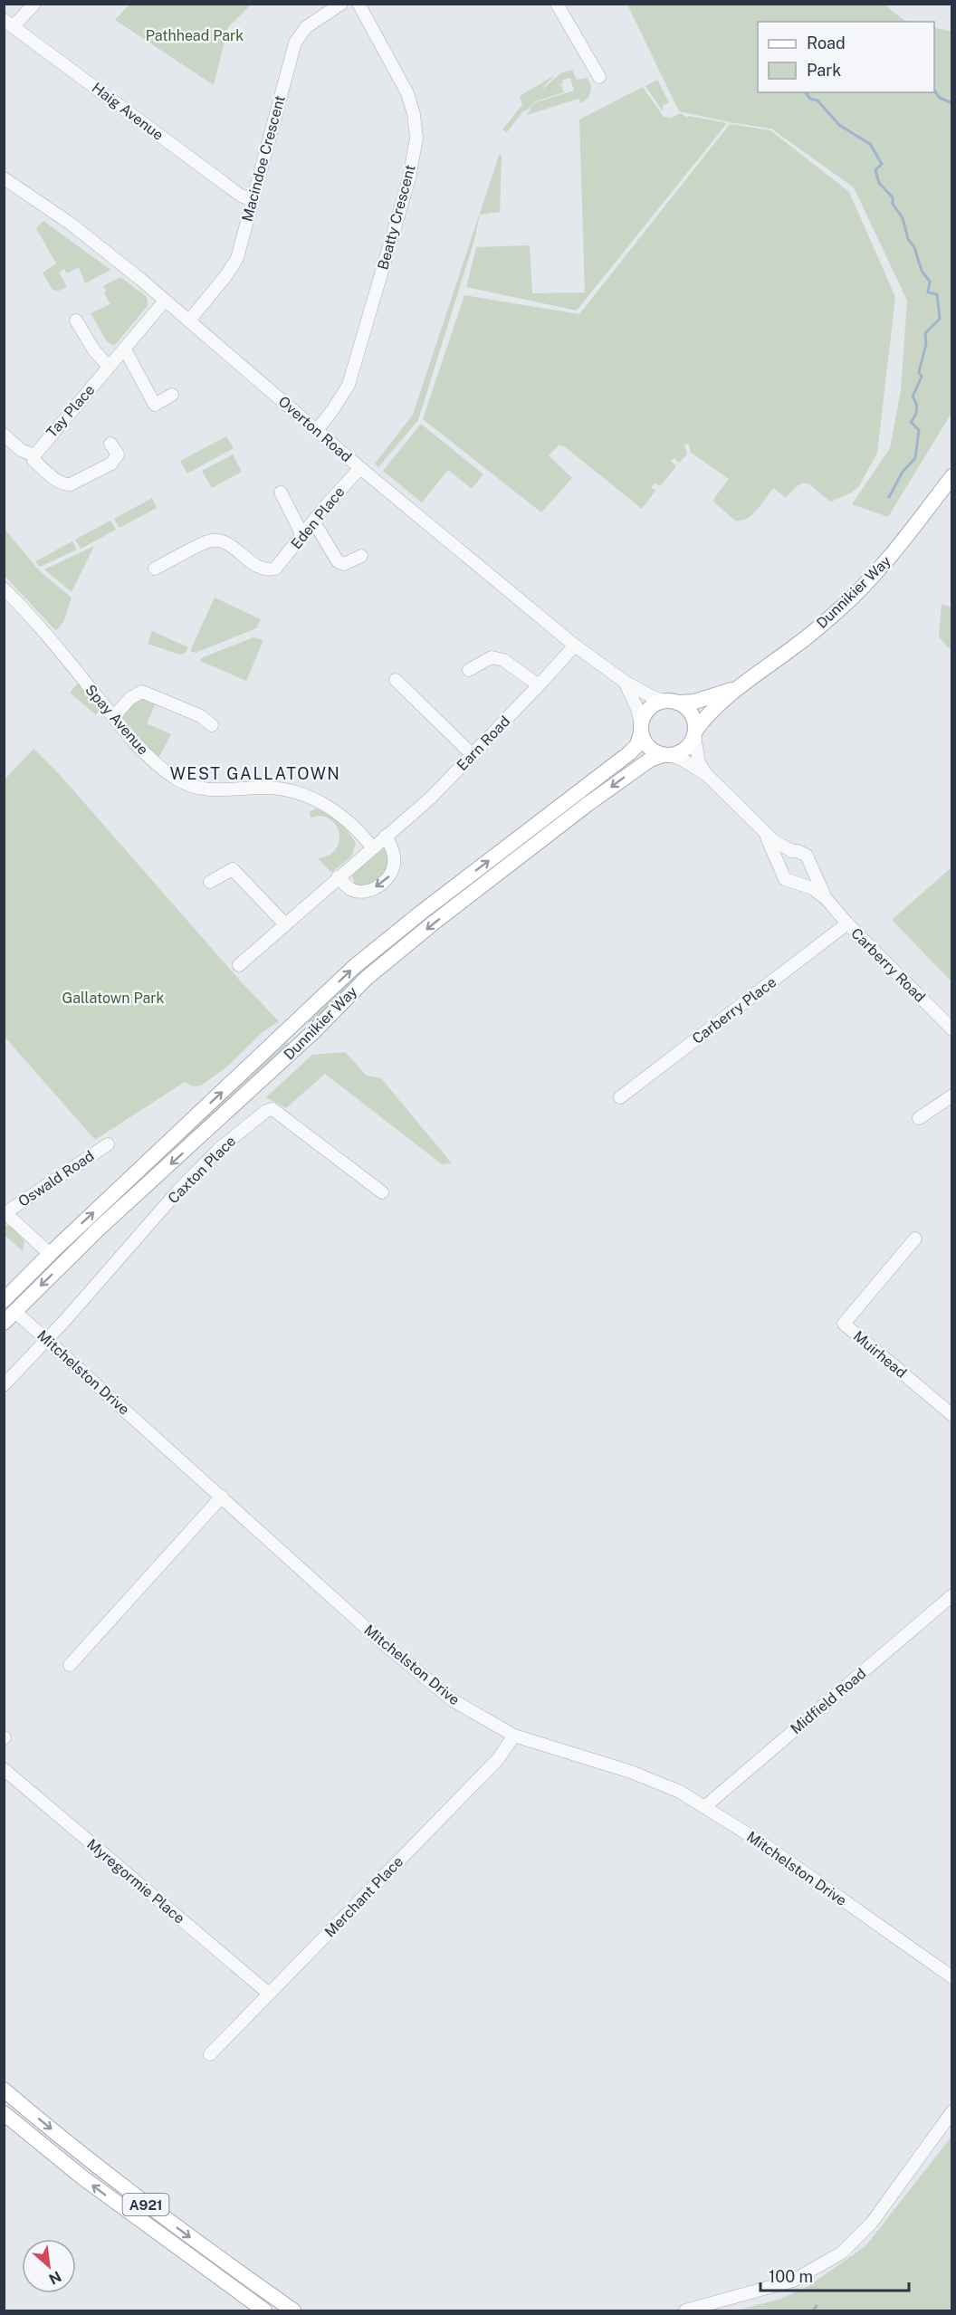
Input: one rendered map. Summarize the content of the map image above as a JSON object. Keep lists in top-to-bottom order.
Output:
{
  "streets": {
    "main road": ["Dunnikier Way", "A921"],
    "street": [
      "Haig Avenue",
      "Macindoe Crescent",
      "Beatty Crescent",
      "Tay Place",
      "Overton Road",
      "Eden Place",
      "Spay Avenue",
      "Earn Road",
      "Carberry Road",
      "Carberry Place",
      "Caxton Place",
      "Oswald Road",
      "Muirhead",
      "Mitchelston Drive",
      "Midfield Road",
      "Myregormie Place",
      "Merchant Place"
    ]
  },
  "crossings": [
    ["Haig Avenue", "Macindoe Crescent"],
    ["Macindoe Crescent", "Overton Road"],
    ["Beatty Crescent", "Overton Road"],
    ["Tay Place", "Overton Road"],
    ["Overton Road", "Eden Place"],
    ["Overton Road", "Dunnikier Way"],
    ["Overton Road", "Earn Road"],
    ["Overton Road", "Carberry Road"],
    ["Dunnikier Way", "Carberry Road"],
    ["Dunnikier Way", "Mitchelston Drive"],
    ["Spay Avenue", "Earn Road"],
    ["Carberry Road", "Carberry Place"],
    ["Caxton Place", "Mitchelston Drive"],
    ["Mitchelston Drive", "Midfield Road"],
    ["Mitchelston Drive", "Merchant Place"],
    ["Myregormie Place", "Merchant Place"]
  ],
  "districts": ["WEST GALLATOWN"],
  "parks": ["Pathhead Park", "Gallatown Park"],
  "legend": ["Road", "Park"],
  "scale_bar": "100 m",
  "north": "bottom right"
}
